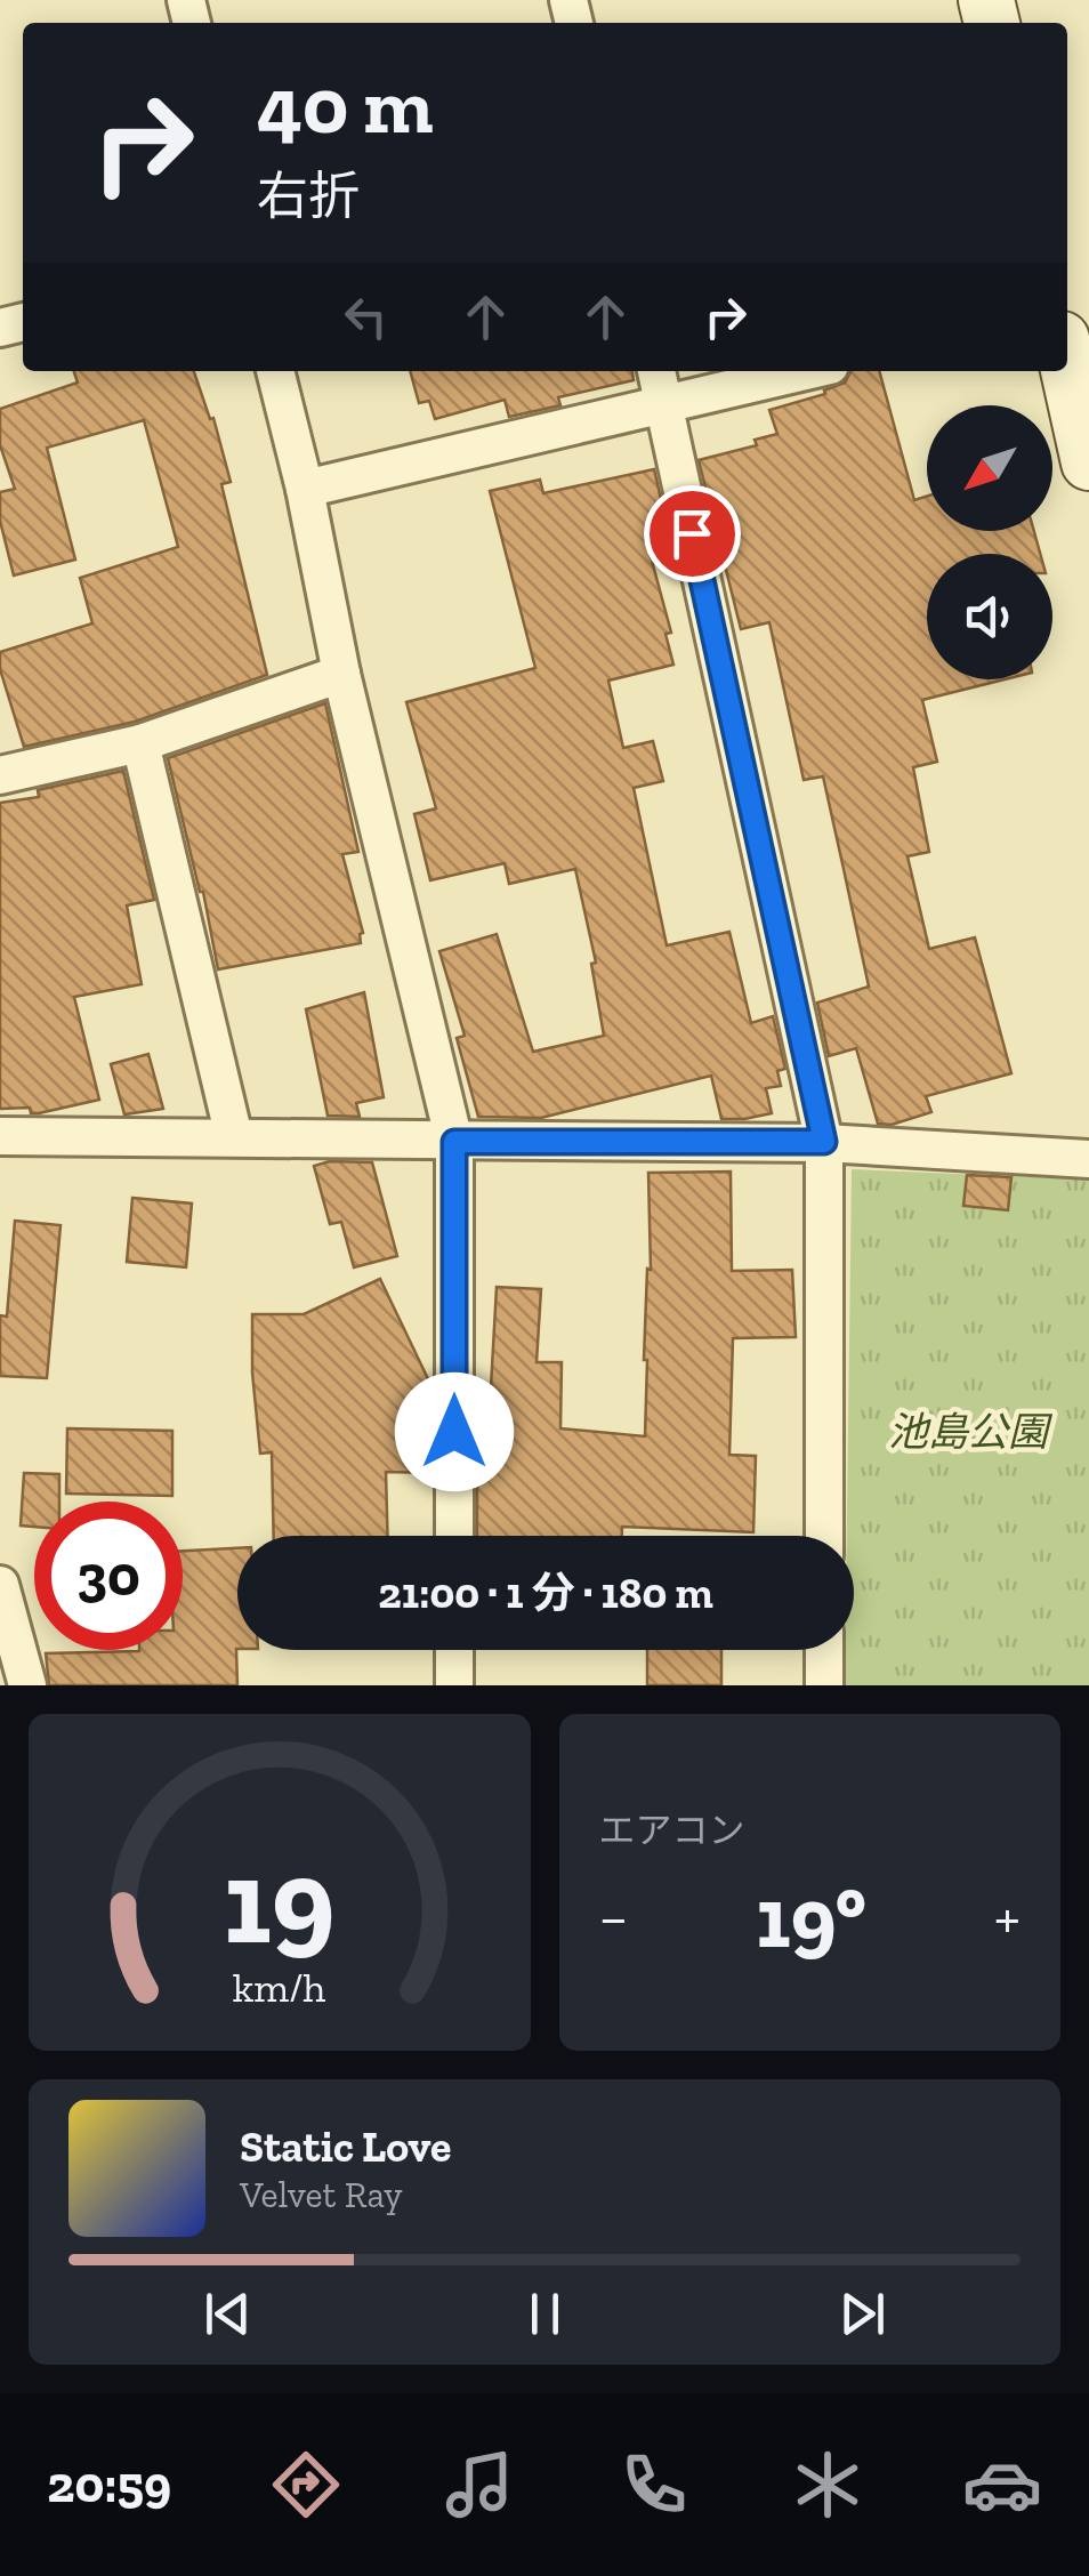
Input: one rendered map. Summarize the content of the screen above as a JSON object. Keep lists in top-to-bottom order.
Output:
{
  "parks": ["池島公園"],
  "north": "bottom left",
  "page": {
    "turn": ["40 m", "右折"],
    "limit": "30",
    "trip": "21:00 · 1 分 · 180 m",
    "tile": "エアコン",
    "heat": ["−", "19°", "+"],
    "song": ["Static Love", "Velvet Ray"],
    "tabs": "20:59",
    "gauge": ["19", "km/h"]
  }
}
